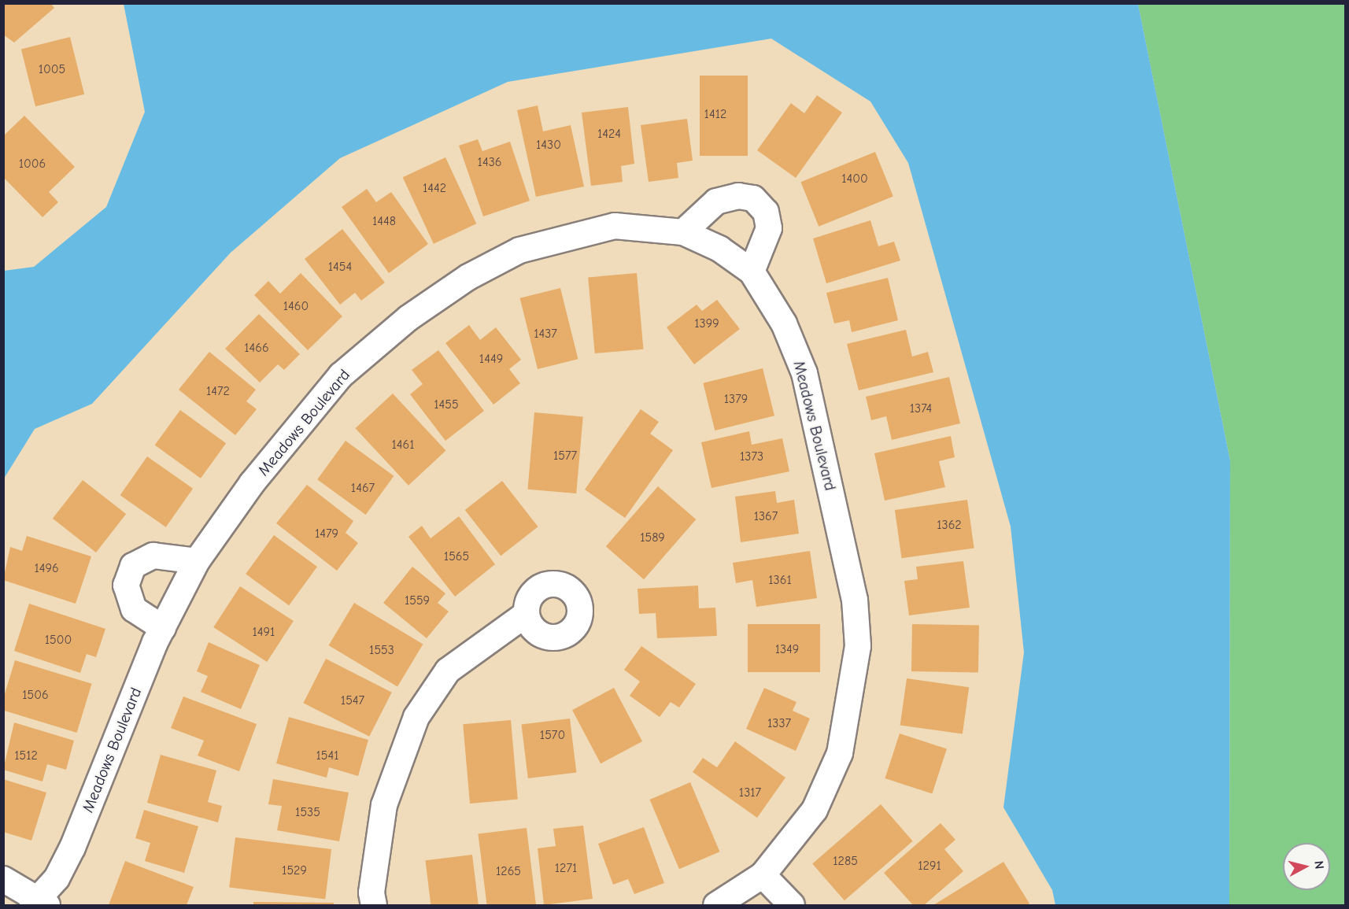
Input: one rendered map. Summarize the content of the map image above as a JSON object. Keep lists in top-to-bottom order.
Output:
{
  "streets": {
    "street": ["Meadows Boulevard"]
  },
  "house_numbers": [
    "1005",
    "1412",
    "1424",
    "1430",
    "1436",
    "1006",
    "1400",
    "1442",
    "1448",
    "1454",
    "1460",
    "1399",
    "1437",
    "1466",
    "1449",
    "1472",
    "1379",
    "1455",
    "1374",
    "1461",
    "1577",
    "1373",
    "1467",
    "1367",
    "1362",
    "1479",
    "1589",
    "1565",
    "1496",
    "1361",
    "1559",
    "1491",
    "1500",
    "1349",
    "1553",
    "1506",
    "1547",
    "1337",
    "1570",
    "1512",
    "1541",
    "1317",
    "1535",
    "1285",
    "1291",
    "1271",
    "1529",
    "1265"
  ],
  "north": "right"
}
